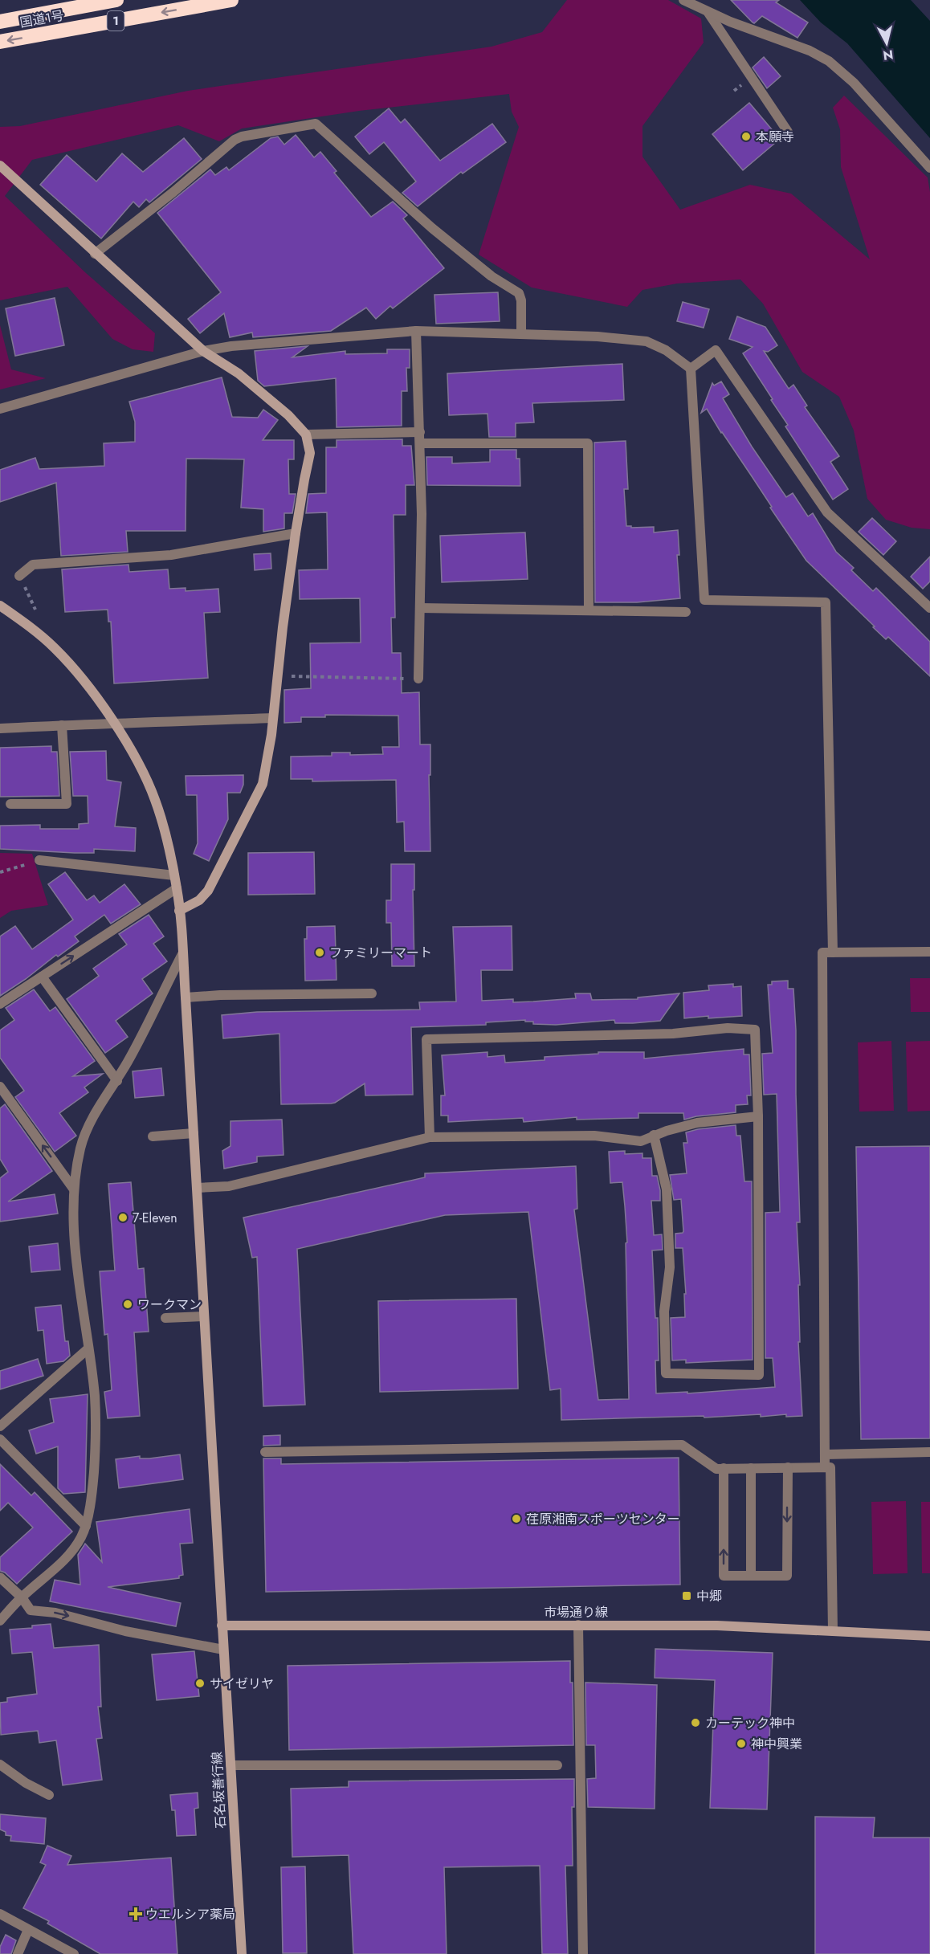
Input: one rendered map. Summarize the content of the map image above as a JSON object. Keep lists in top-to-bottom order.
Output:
{
  "streets": {
    "highway": ["国道1号", "1"],
    "street": ["市場通り線", "石名坂善行線"]
  },
  "crossings": [
    ["市場通り線", "石名坂善行線"]
  ],
  "places": {
    "other": [
      "本願寺",
      "ファミリーマート",
      "7-Eleven",
      "ワークマン",
      "荏原湘南スポーツセンター",
      "サイゼリヤ",
      "カーテック神中",
      "神中興業"
    ],
    "transit": ["中郷"],
    "health": ["ウエルシア薬局"]
  },
  "north": "bottom"
}
